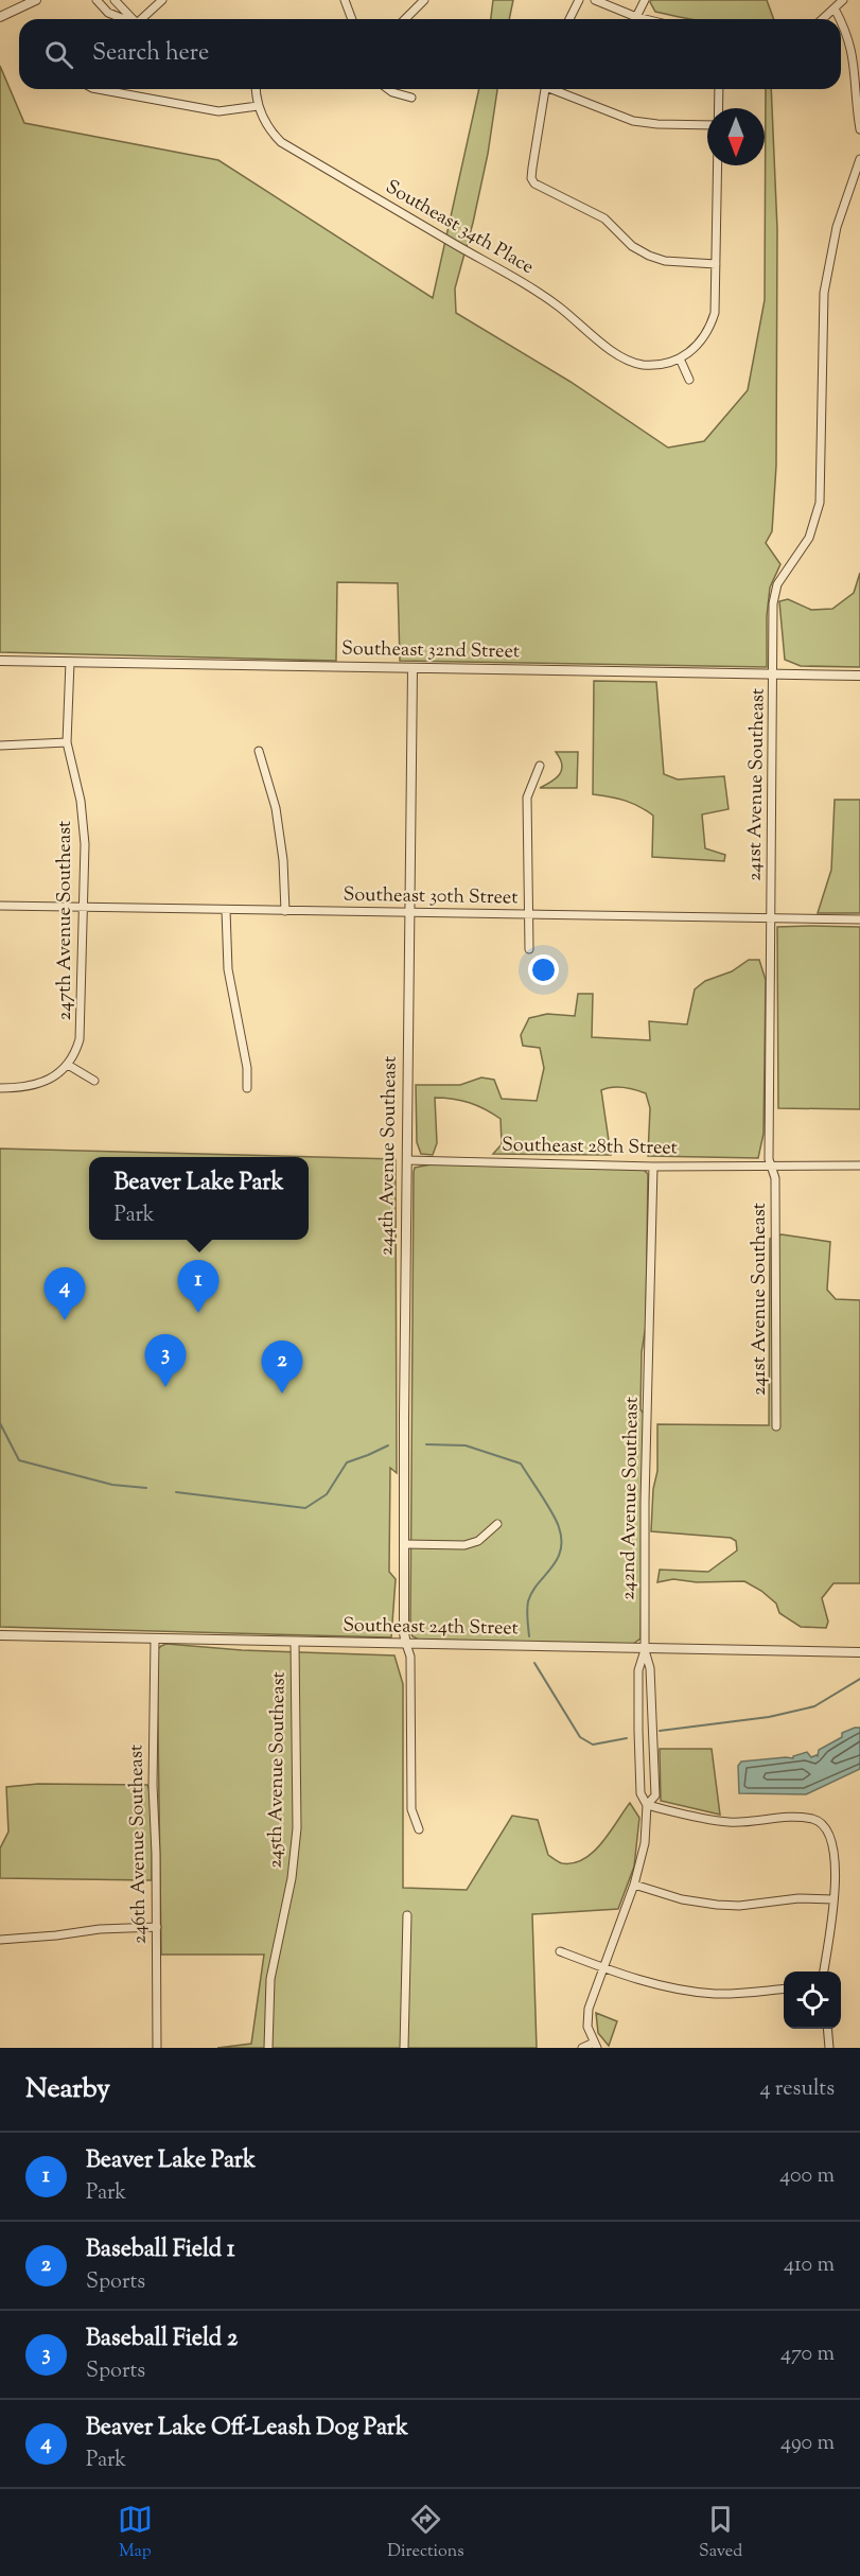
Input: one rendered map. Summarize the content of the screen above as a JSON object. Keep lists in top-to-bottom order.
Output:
{
  "streets": {
    "street": [
      "Southeast 34th Place",
      "Southeast 32nd Street",
      "241st Avenue Southeast",
      "Southeast 30th Street",
      "247th Avenue Southeast",
      "Southeast 28th Street",
      "244th Avenue Southeast",
      "242nd Avenue Southeast",
      "Southeast 24th Street",
      "245th Avenue Southeast",
      "246th Avenue Southeast"
    ]
  },
  "crossings": [
    ["Southeast 32nd Street", "241st Avenue Southeast"],
    ["Southeast 32nd Street", "247th Avenue Southeast"],
    ["Southeast 32nd Street", "244th Avenue Southeast"],
    ["241st Avenue Southeast", "Southeast 30th Street"],
    ["241st Avenue Southeast", "Southeast 28th Street"],
    ["Southeast 30th Street", "247th Avenue Southeast"],
    ["Southeast 30th Street", "244th Avenue Southeast"],
    ["Southeast 28th Street", "244th Avenue Southeast"],
    ["Southeast 28th Street", "242nd Avenue Southeast"],
    ["244th Avenue Southeast", "Southeast 24th Street"],
    ["242nd Avenue Southeast", "Southeast 24th Street"],
    ["Southeast 24th Street", "245th Avenue Southeast"],
    ["Southeast 24th Street", "246th Avenue Southeast"]
  ],
  "north": "bottom",
  "page": {
    "search": "Search here",
    "popup": ["Beaver Lake Park", "Park"],
    "pins": [
      "1",
      "4",
      "3",
      "2"
    ],
    "heading": ["Nearby", "4 results"],
    "list": [
      {
        "mark": "1",
        "name": "Beaver Lake Park",
        "note": "Park",
        "value": "400 m"
      },
      {
        "mark": "2",
        "name": "Baseball Field 1",
        "note": "Sports",
        "value": "410 m"
      },
      {
        "mark": "3",
        "name": "Baseball Field 2",
        "note": "Sports",
        "value": "470 m"
      },
      {
        "mark": "4",
        "name": "Beaver Lake Off-Leash Dog Park",
        "note": "Park",
        "value": "490 m"
      }
    ],
    "nav": ["Map", "Directions", "Saved"]
  }
}
